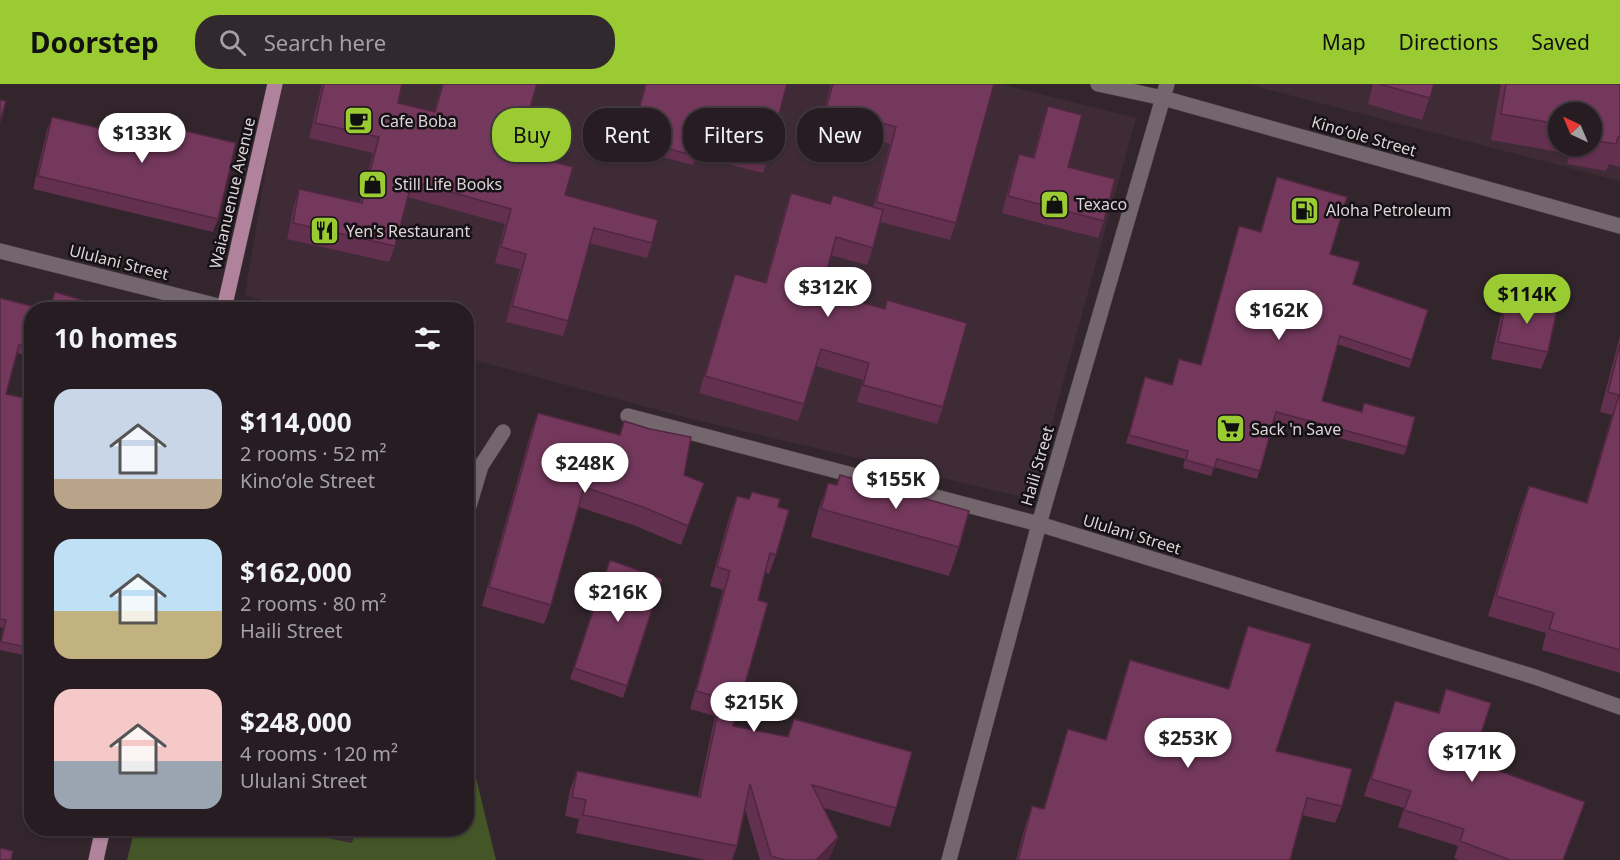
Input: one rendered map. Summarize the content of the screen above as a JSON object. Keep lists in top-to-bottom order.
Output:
{
  "streets": {
    "main road": ["Waianuenue Avenue"],
    "street": ["Kinoʻole Street", "Ululani Street", "Haili Street"]
  },
  "crossings": [
    ["Kinoʻole Street", "Haili Street"],
    ["Ululani Street", "Haili Street"]
  ],
  "places": {
    "cafe": ["Cafe Boba"],
    "shop": ["Still Life Books", "Texaco"],
    "fuel station": ["Aloha Petroleum"],
    "restaurant": ["Yen's Restaurant"],
    "supermarket": ["Sack 'n Save"]
  },
  "north": "top left",
  "page": {
    "header": "Doorstep",
    "search": "Search here",
    "nav": ["Map", "Directions", "Saved"],
    "chip": [
      "Buy",
      "Rent",
      "Filters",
      "New"
    ],
    "price": [
      "$133K",
      "$312K",
      "$114K",
      "$162K",
      "$248K",
      "$155K",
      "$216K",
      "$215K",
      "$253K",
      "$171K"
    ],
    "heading": "10 homes",
    "list": [
      {
        "name": "$114,000",
        "note": "2 rooms · 52 m² · Kinoʻole Street"
      },
      {
        "name": "$162,000",
        "note": "2 rooms · 80 m² · Haili Street"
      },
      {
        "name": "$248,000",
        "note": "4 rooms · 120 m² · Ululani Street"
      }
    ]
  }
}
